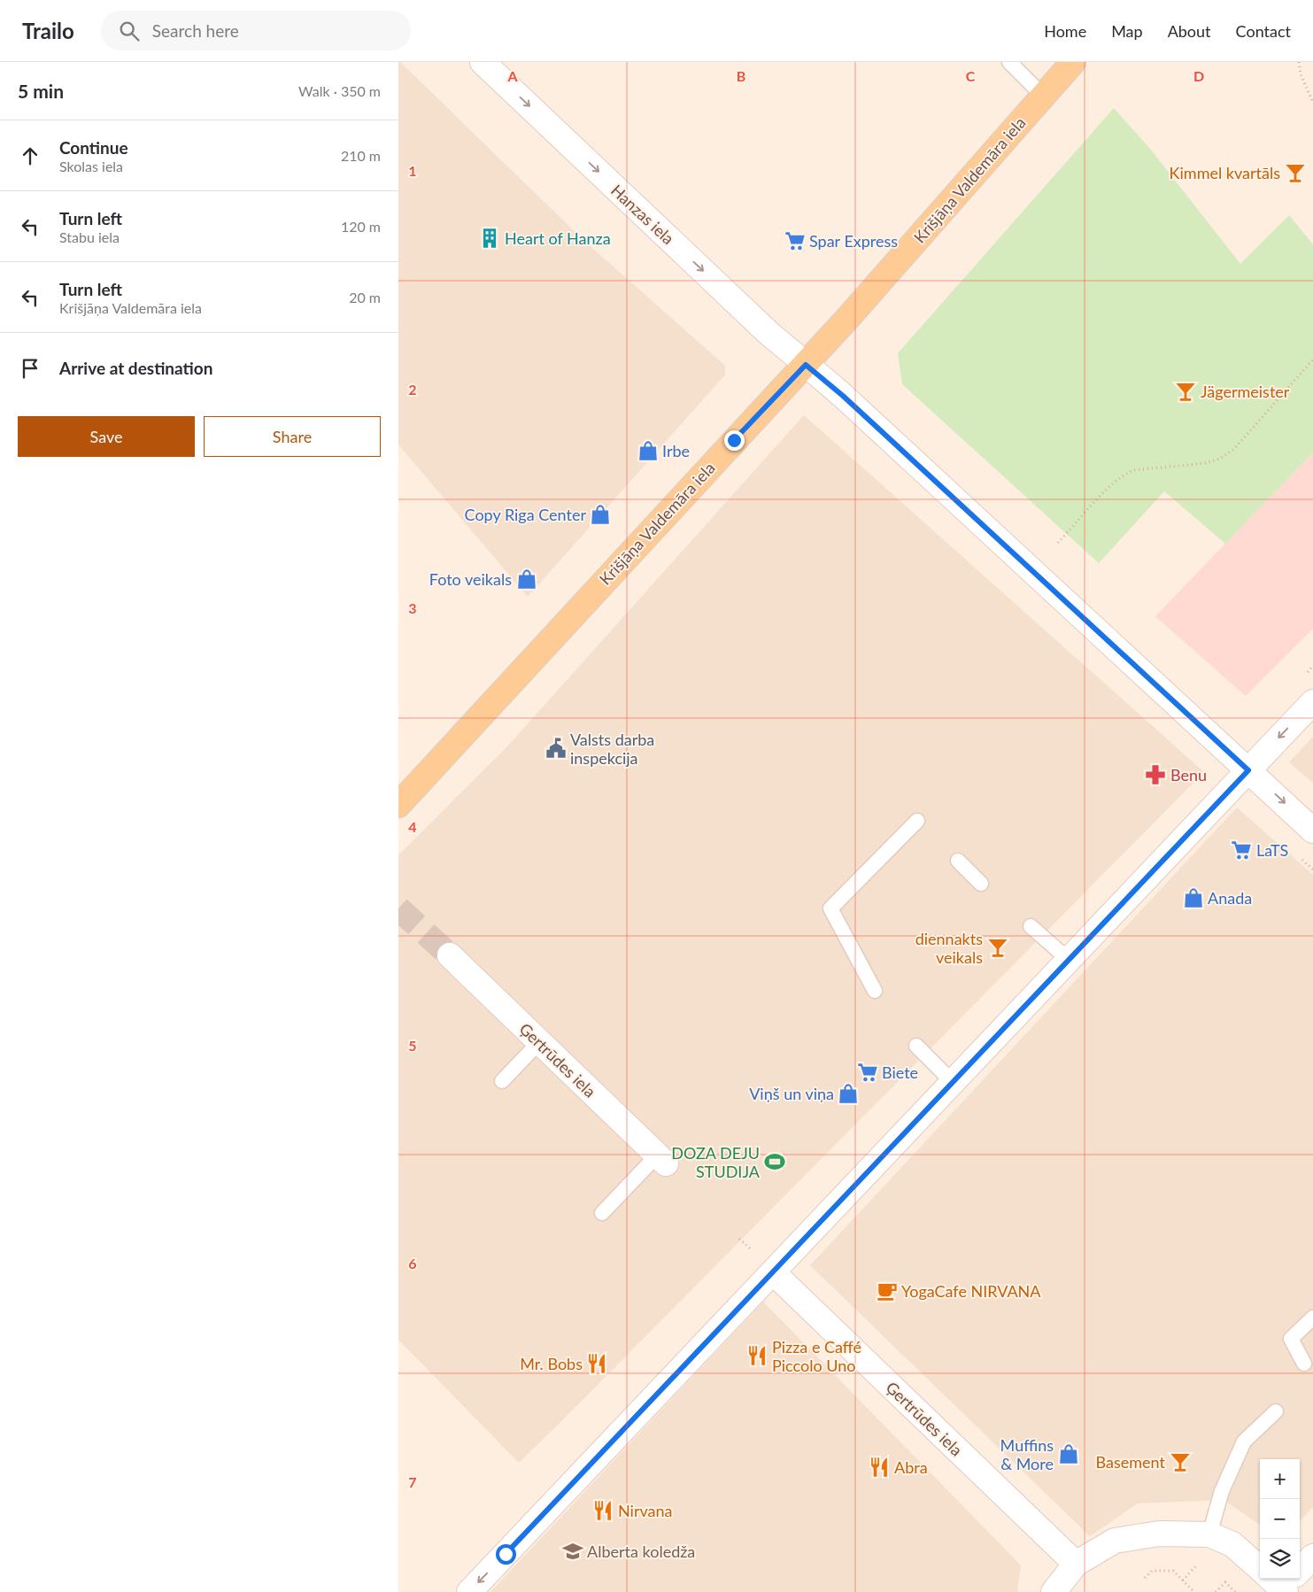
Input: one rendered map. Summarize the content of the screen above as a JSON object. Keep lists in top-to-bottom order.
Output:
{
  "streets": {
    "main road": ["Krišjāņa Valdemāra iela"],
    "street": ["Hanzas iela", "Ģertrūdes iela"]
  },
  "crossings": [
    ["Krišjāņa Valdemāra iela", "Hanzas iela"]
  ],
  "one_way": ["Hanzas iela"],
  "places": {
    "bar": [
      "Kimmel kvartāls",
      "Jägermeister",
      "diennakts veikals",
      "Basement"
    ],
    "building": ["Heart of Hanza"],
    "supermarket": ["Spar Express", "LaTS", "Biete"],
    "shop": [
      "Irbe",
      "Copy Riga Center",
      "Foto veikals",
      "Anada",
      "Viņš un viņa",
      "Muffins & More"
    ],
    "public building": ["Valsts darba inspekcija"],
    "pharmacy": ["Benu"],
    "sports": ["DOZA DEJU STUDIJA"],
    "cafe": ["YogaCafe NIRVANA"],
    "restaurant": [
      "Pizza e Caffé Piccolo Uno",
      "Mr. Bobs",
      "Abra",
      "Nirvana"
    ],
    "school or university": ["Alberta koledža"]
  },
  "page": {
    "header": "Trailo",
    "search": "Search here",
    "nav": [
      "Home",
      "Map",
      "About",
      "Contact"
    ],
    "heading": ["5 min", "Walk · 350 m"],
    "list": [
      ["Continue", "Skolas iela", "210 m"],
      ["Turn left", "Stabu iela", "120 m"],
      ["Turn left", "Krišjāņa Valdemāra iela", "20 m"],
      "Arrive at destination"
    ],
    "buttons": ["Save", "Share"],
    "map_buttons": ["+", "−"]
  },
  "grid": {
    "columns": [
      "A",
      "B",
      "C",
      "D"
    ],
    "rows": [
      "1",
      "2",
      "3",
      "4",
      "5",
      "6",
      "7"
    ]
  }
}
